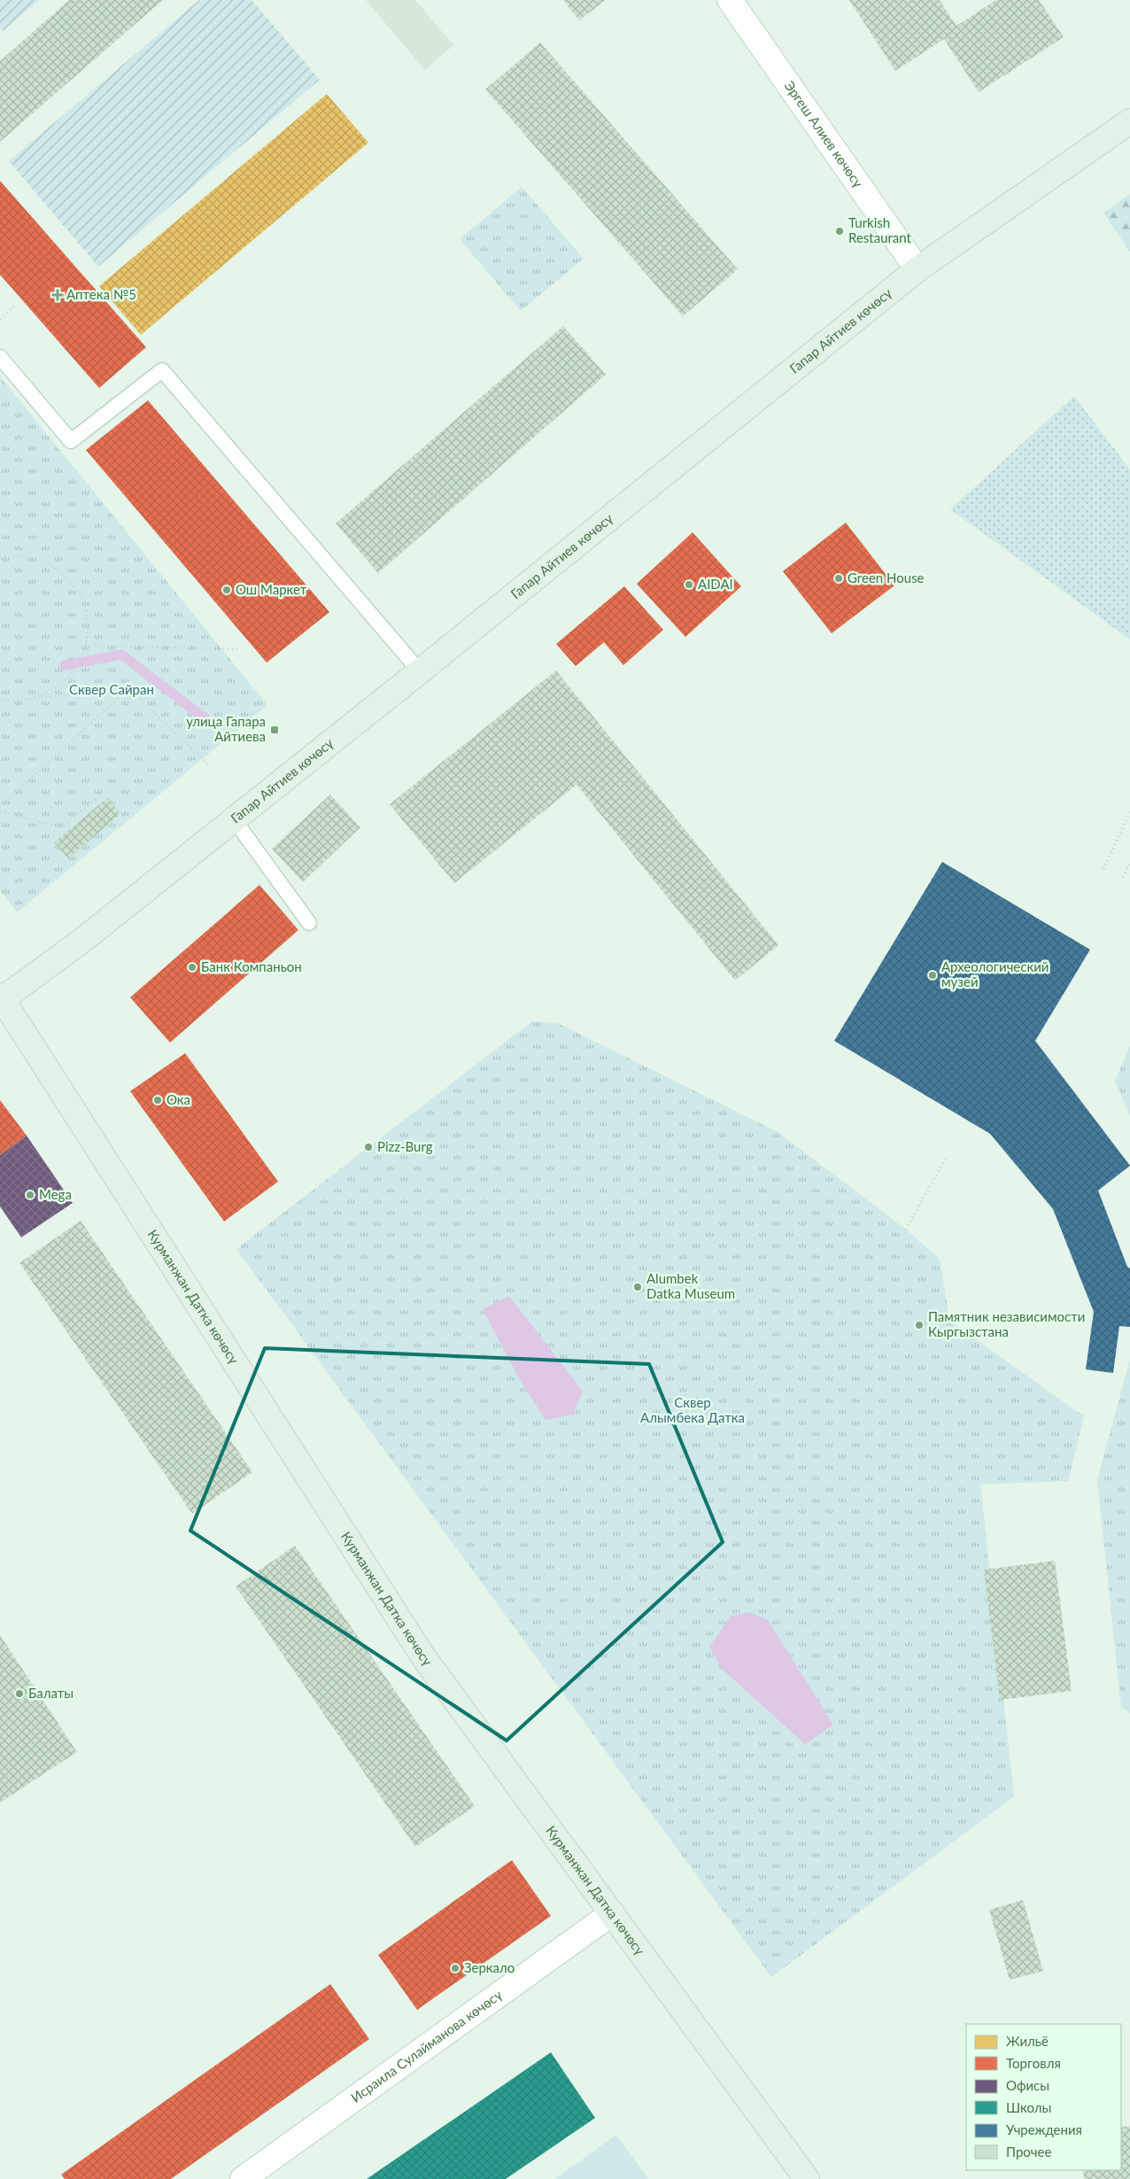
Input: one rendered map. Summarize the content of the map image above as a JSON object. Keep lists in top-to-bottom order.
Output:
{
  "streets": {
    "main road": ["Гапар Айтиев көчөсү", "Курманжан Датка көчөсү"],
    "street": ["Эргеш Алиев көчөсү", "Исраила Сулайманова көчөсү"]
  },
  "crossings": [
    ["Эргеш Алиев көчөсү", "Гапар Айтиев көчөсү"],
    ["Гапар Айтиев көчөсү", "Курманжан Датка көчөсү"],
    ["Курманжан Датка көчөсү", "Исраила Сулайманова көчөсү"]
  ],
  "parks": ["Сквер Сайран", "Сквер Алымбека Датка"],
  "places": {
    "other": [
      "Turkish Restaurant",
      "Green House",
      "AIDAI",
      "Ош Маркет",
      "Банк Компаньон",
      "Археологический музей",
      "Ока",
      "Pizz-Burg",
      "Mega",
      "Alumbek Datka Museum",
      "Памятник независимости Кыргызстана",
      "Балаты",
      "Зеркало"
    ],
    "health": ["Аптека №5"],
    "transit": ["улица Гапара Айтиева"]
  },
  "legend": [
    "Жильё",
    "Торговля",
    "Офисы",
    "Школы",
    "Учреждения",
    "Прочее"
  ]
}
